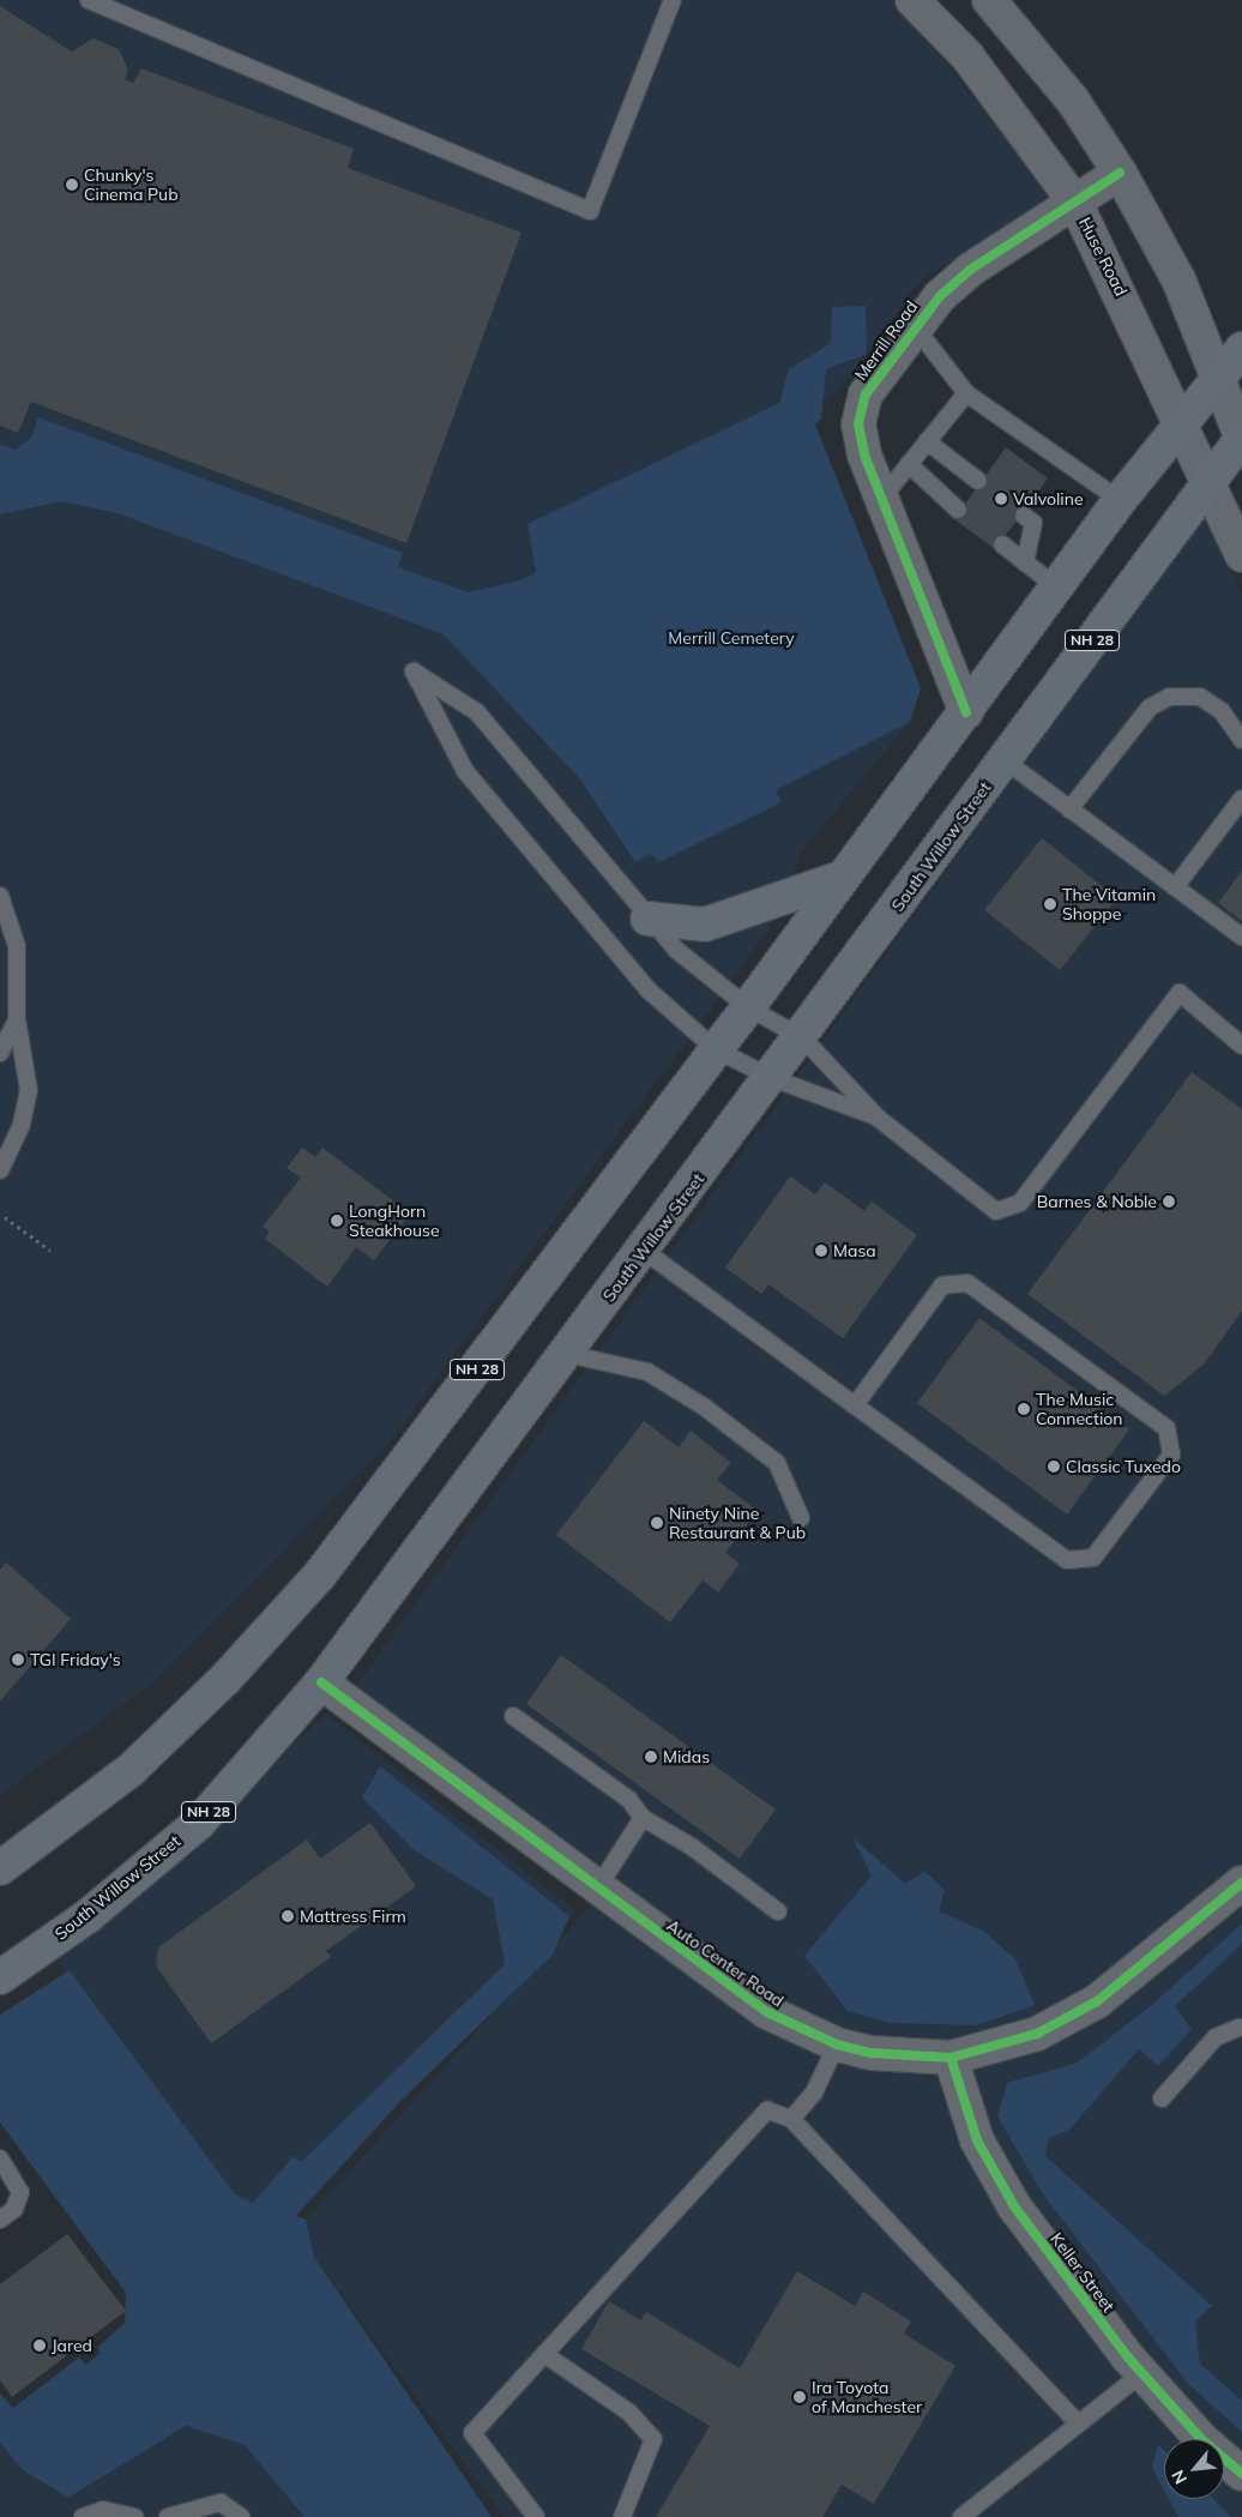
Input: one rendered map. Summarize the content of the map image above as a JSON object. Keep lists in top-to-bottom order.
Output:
{
  "streets": {
    "main road": ["NH 28", "South Willow Street"],
    "street": [
      "Huse Road",
      "Merrill Road",
      "Auto Center Road",
      "Keller Street"
    ]
  },
  "crossings": [
    ["Huse Road", "Merrill Road"],
    ["Huse Road", "NH 28"],
    ["Huse Road", "South Willow Street"],
    ["Merrill Road", "NH 28"],
    ["South Willow Street", "Auto Center Road"],
    ["Auto Center Road", "Keller Street"]
  ],
  "parks": ["Merrill Cemetery"],
  "places": [
    "Chunky's Cinema Pub",
    "Valvoline",
    "The Vitamin Shoppe",
    "Barnes & Noble",
    "LongHorn Steakhouse",
    "Masa",
    "The Music Connection",
    "Classic Tuxedo",
    "Ninety Nine Restaurant & Pub",
    "TGI Friday's",
    "Midas",
    "Mattress Firm",
    "Jared",
    "Ira Toyota of Manchester"
  ],
  "north": "bottom left"
}
